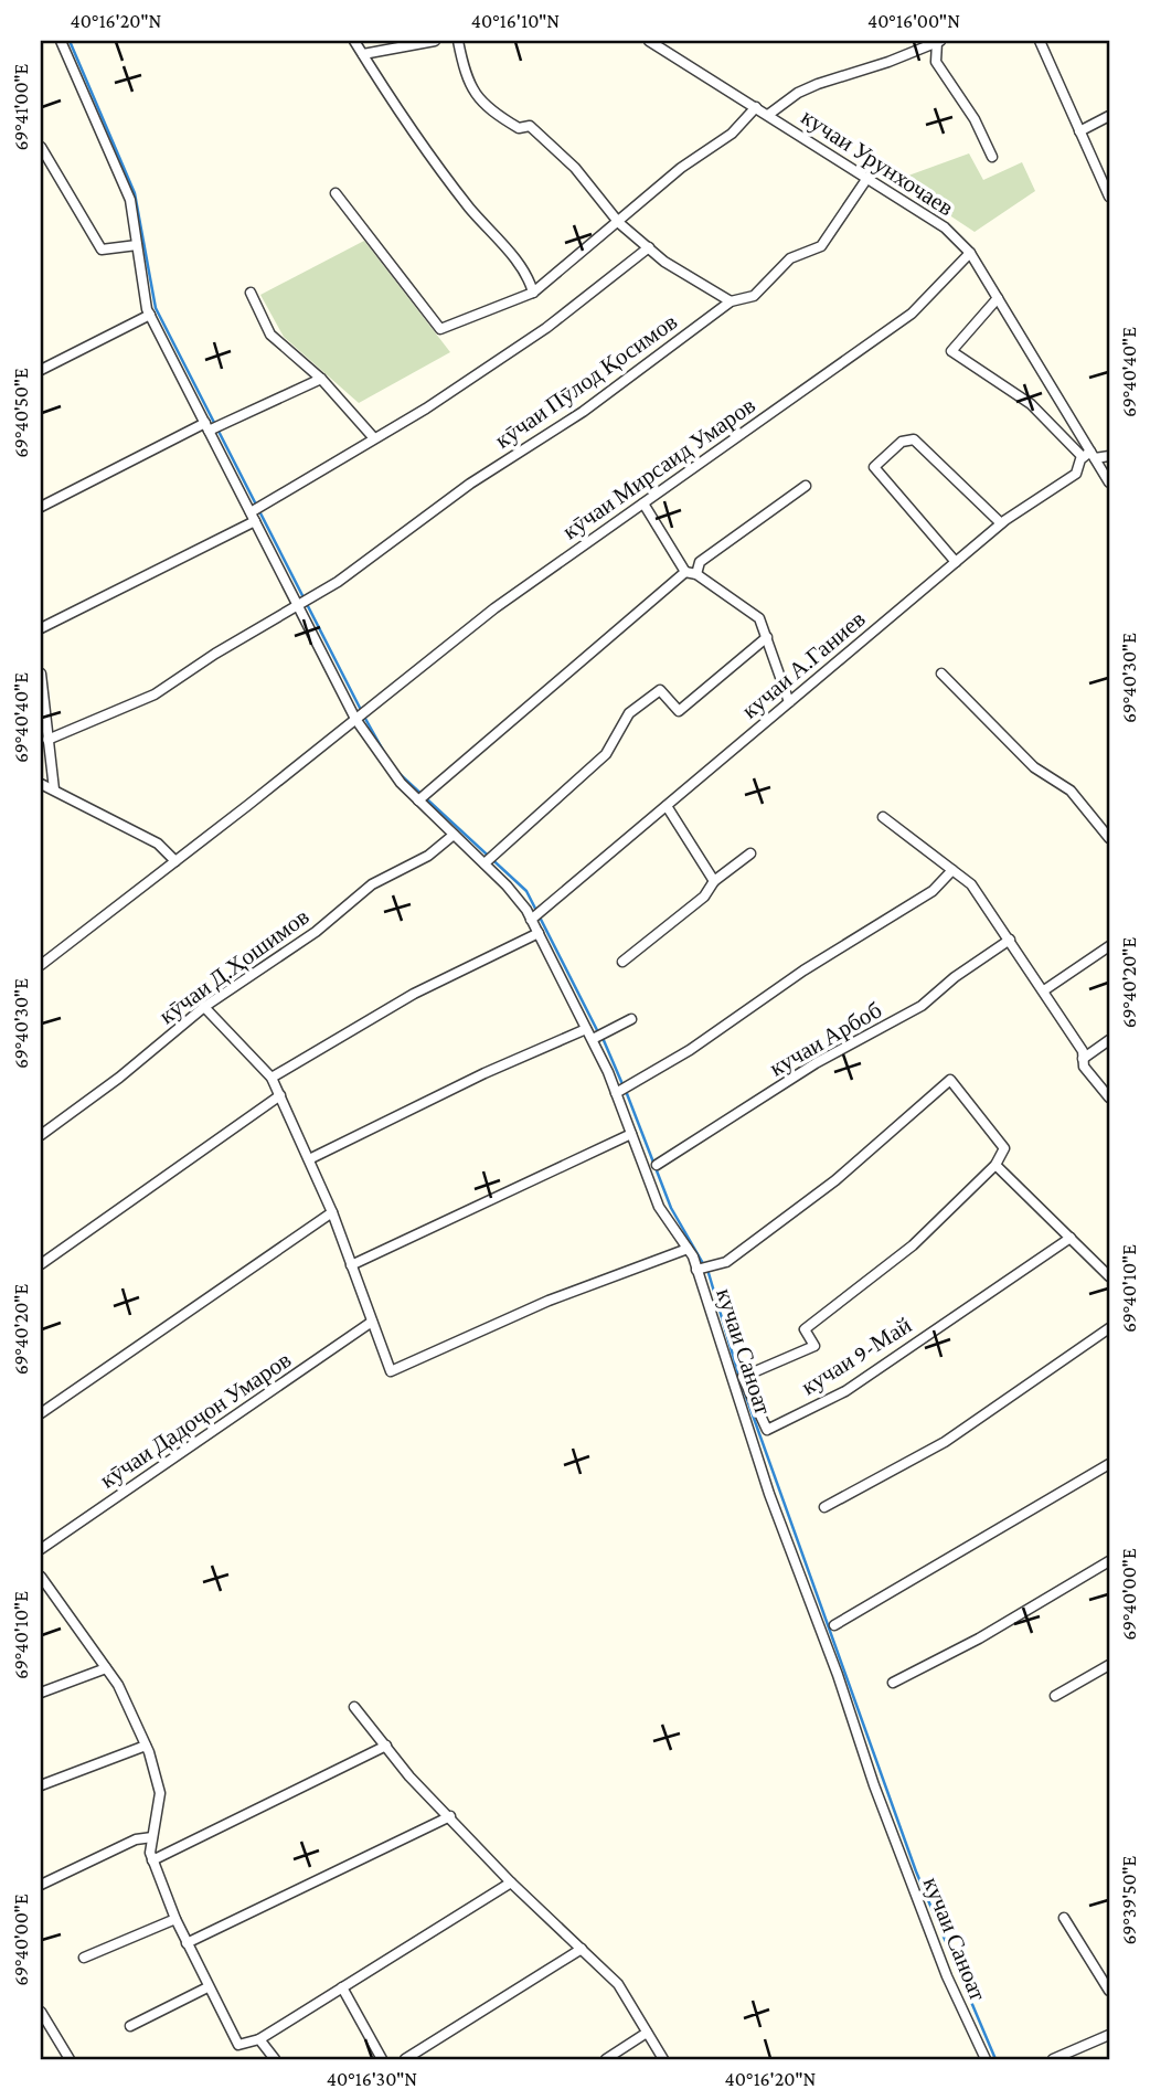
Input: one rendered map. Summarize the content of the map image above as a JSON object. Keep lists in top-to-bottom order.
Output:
{
  "streets": {
    "street": [
      "кучаи Урунхочаев",
      "кӯчаи Пӯлод Қосимов",
      "кӯчаи Мирсаид Умаров",
      "кучаи А.Ганиев",
      "кӯчаи Д.Ҳошимов",
      "кучаи Арбоб",
      "кучаи Саноат",
      "кучаи 9-Май",
      "кӯчаи Дадоҷон Умаров"
    ]
  },
  "crossings": [
    ["кучаи Урунхочаев", "кӯчаи Пӯлод Қосимов"],
    ["кучаи Урунхочаев", "кӯчаи Мирсаид Умаров"],
    ["кучаи Урунхочаев", "кучаи А.Ганиев"],
    ["кӯчаи Пӯлод Қосимов", "кучаи Саноат"],
    ["кӯчаи Мирсаид Умаров", "кучаи Саноат"],
    ["кучаи А.Ганиев", "кучаи Саноат"],
    ["кӯчаи Д.Ҳошимов", "кучаи Саноат"]
  ],
  "coordinates": [
    "40°16'20\"N",
    "40°16'10\"N",
    "40°16'00\"N",
    "69°41'00\"E",
    "69°40'40\"E",
    "69°40'50\"E",
    "69°40'30\"E",
    "69°40'20\"E",
    "69°40'10\"E",
    "69°40'00\"E",
    "69°39'50\"E",
    "40°16'30\"N"
  ]
}
